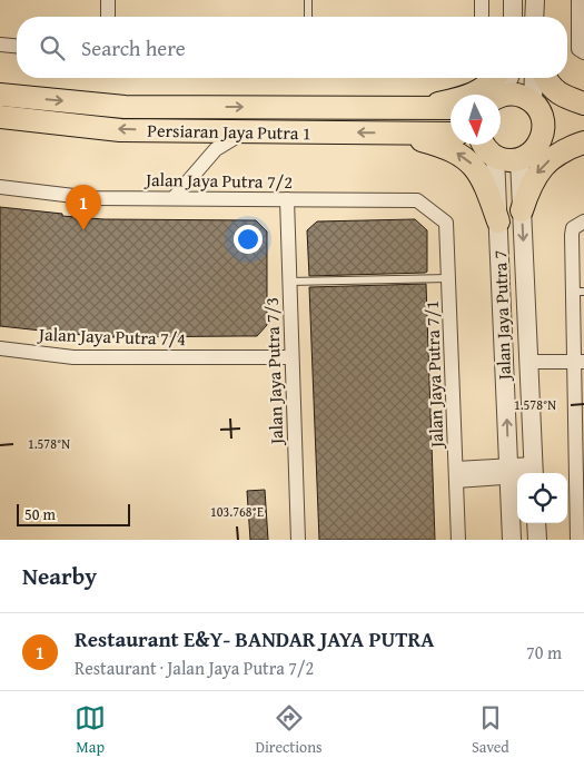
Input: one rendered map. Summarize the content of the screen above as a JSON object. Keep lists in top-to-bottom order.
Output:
{
  "streets": {
    "main road": ["Persiaran Jaya Putra 1"],
    "street": [
      "Jalan Jaya Putra 7/2",
      "Jalan Jaya Putra 7",
      "Jalan Jaya Putra 7/4",
      "Jalan Jaya Putra 7/3",
      "Jalan Jaya Putra 7/1"
    ]
  },
  "crossings": [
    ["Jalan Jaya Putra 7/2", "Jalan Jaya Putra 7/3"],
    ["Jalan Jaya Putra 7/2", "Jalan Jaya Putra 7/1"],
    ["Jalan Jaya Putra 7/4", "Jalan Jaya Putra 7/3"]
  ],
  "scale_bar": "50 m",
  "north": "bottom",
  "page": {
    "search": "Search here",
    "pins": "1",
    "scale": "50 m",
    "heading": "Nearby",
    "list": [
      {
        "mark": "1",
        "name": "Restaurant E&Y- BANDAR JAYA PUTRA",
        "note": "Restaurant · Jalan Jaya Putra 7/2",
        "value": "70 m"
      }
    ],
    "nav": ["Map", "Directions", "Saved"]
  },
  "coordinates": ["1.578°N", "103.768°E"]
}
